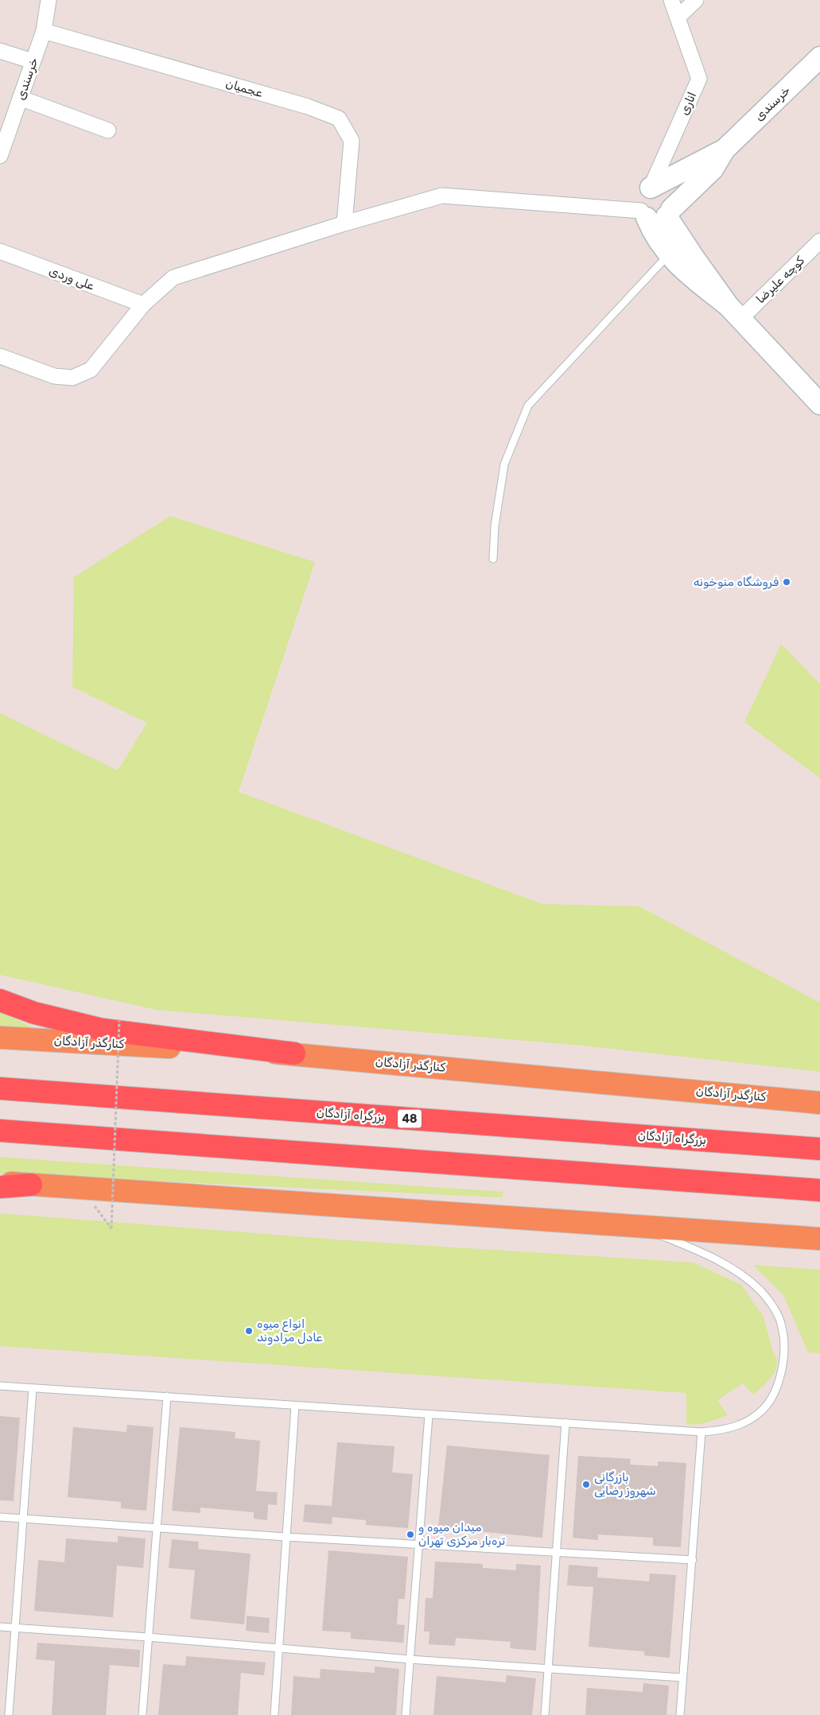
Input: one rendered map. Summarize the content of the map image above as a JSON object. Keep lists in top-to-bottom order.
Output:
{
  "streets": {
    "highway": ["بزرگراه آزادگان", "48"],
    "main road": ["کنارگذر آزادگان"],
    "street": [
      "خرسندی",
      "عجمیان",
      "اناری",
      "علی وردی",
      "کوچه علیرضا"
    ]
  },
  "crossings": [
    ["خرسندی", "عجمیان"]
  ],
  "places": [
    "فروشگاه منوخونه",
    "انواع میوه عادل مرادوند",
    "بازرگانی شهروز رضایی",
    "میدان میوه و تره‌بار مرکزی تهران"
  ]
}
